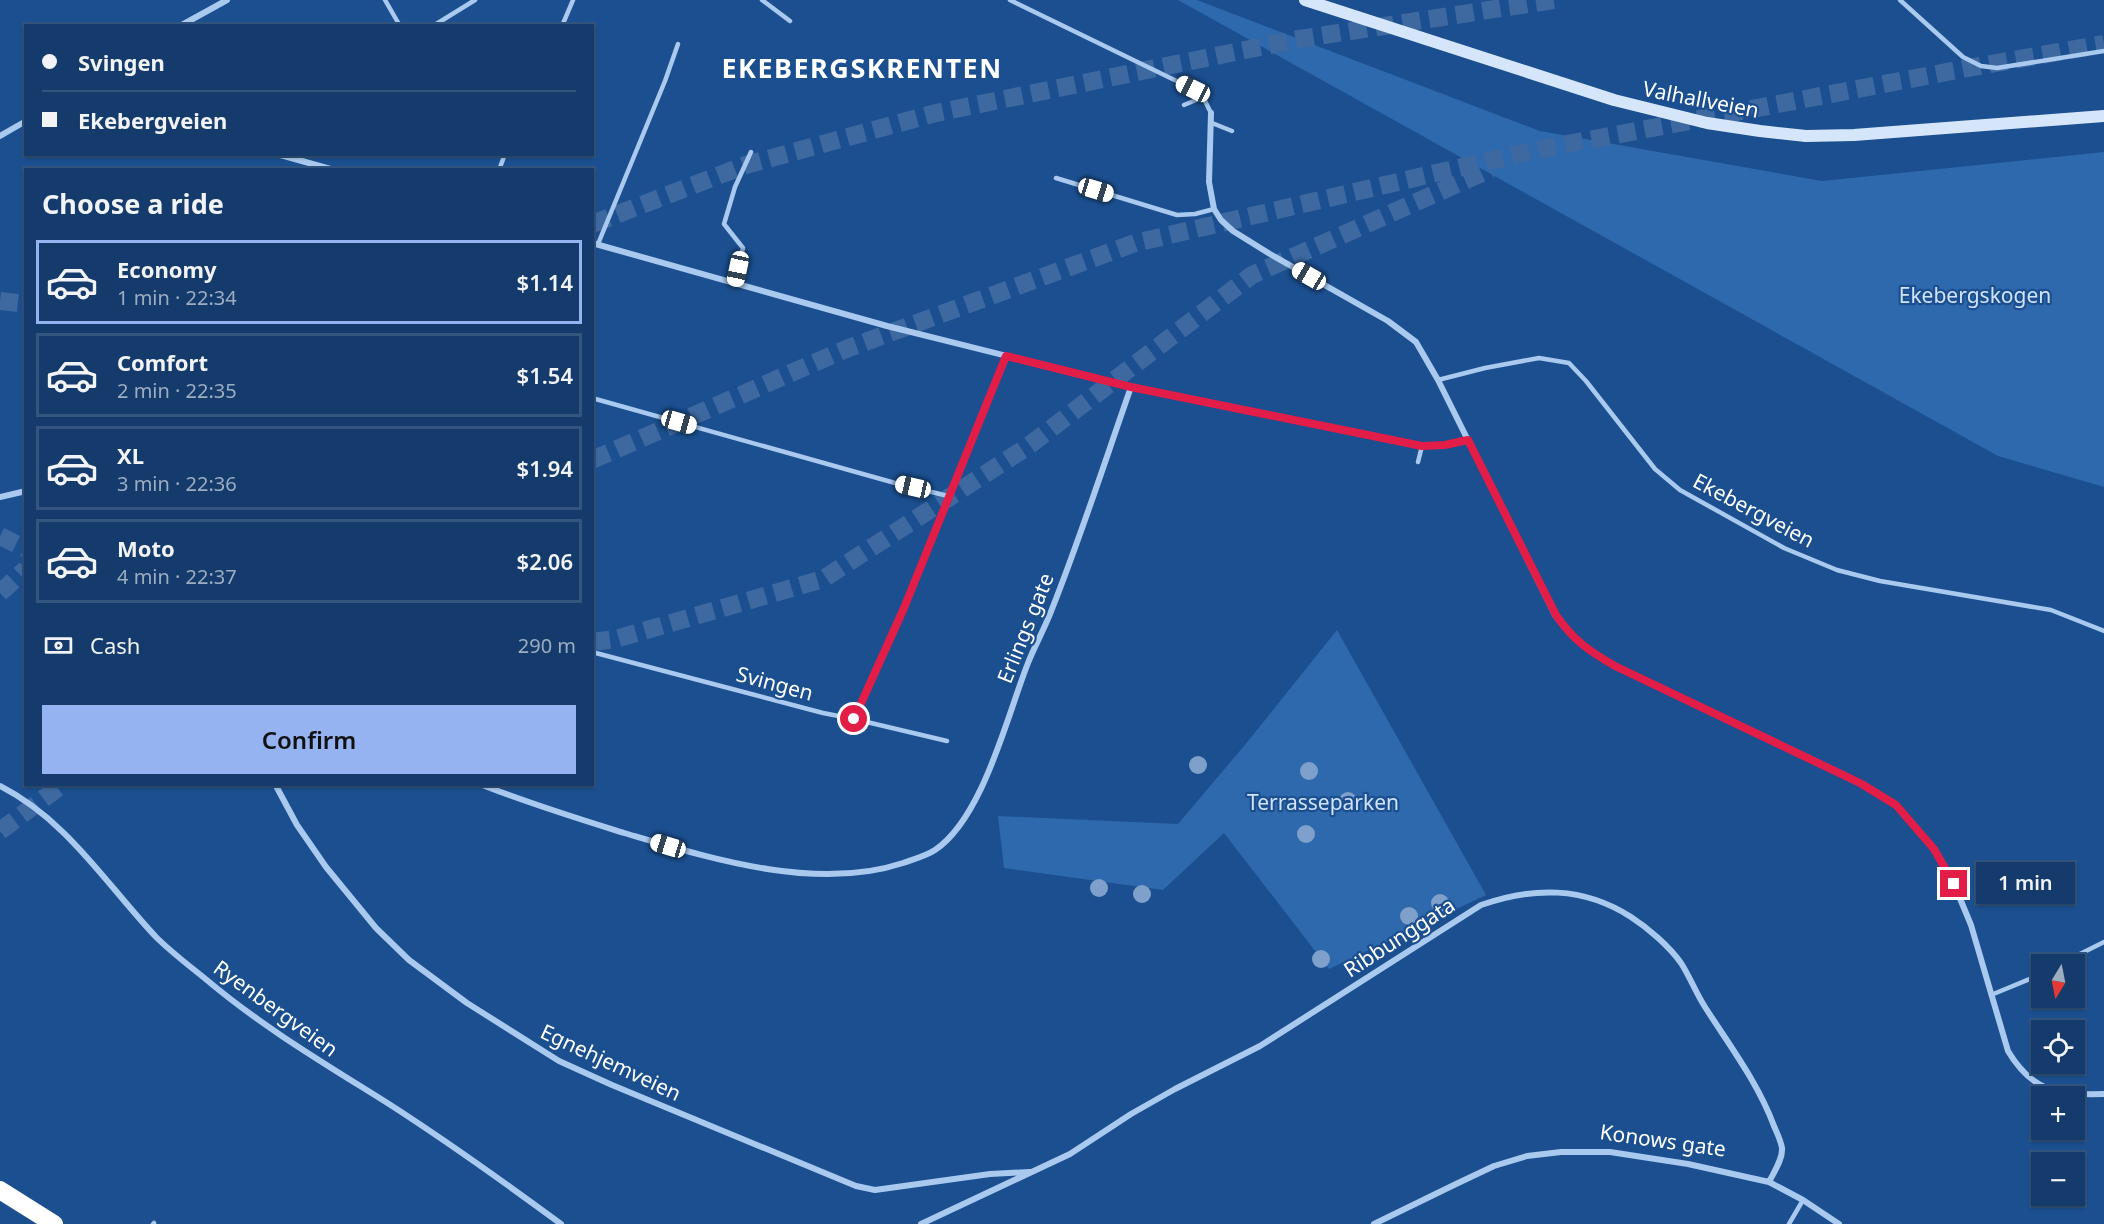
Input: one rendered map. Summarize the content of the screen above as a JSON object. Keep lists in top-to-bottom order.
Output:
{
  "streets": {
    "street": [
      "Valhallveien",
      "Erlings gate",
      "Ribbunggata",
      "Ryenbergveien",
      "Egnehjemveien",
      "Konows gate"
    ],
    "lane": ["Ekebergveien", "Svingen"]
  },
  "crossings": [
    ["Ribbunggata", "Egnehjemveien"],
    ["Ribbunggata", "Konows gate"]
  ],
  "districts": ["EKEBERGSKRENTEN"],
  "parks": ["Ekebergskogen", "Terrasseparken"],
  "north": "bottom",
  "page": {
    "banner": ["Svingen", "Ekebergveien"],
    "heading": "Choose a ride",
    "list": [
      {
        "name": "Economy",
        "note": "1 min · 22:34",
        "value": "$1.14"
      },
      {
        "name": "Comfort",
        "note": "2 min · 22:35",
        "value": "$1.54"
      },
      {
        "name": "XL",
        "note": "3 min · 22:36",
        "value": "$1.94"
      },
      {
        "name": "Moto",
        "note": "4 min · 22:37",
        "value": "$2.06"
      }
    ],
    "pay": ["Cash", "290 m"],
    "buttons": "Confirm",
    "bubble": "1 min",
    "map_buttons": ["+", "−"]
  }
}
